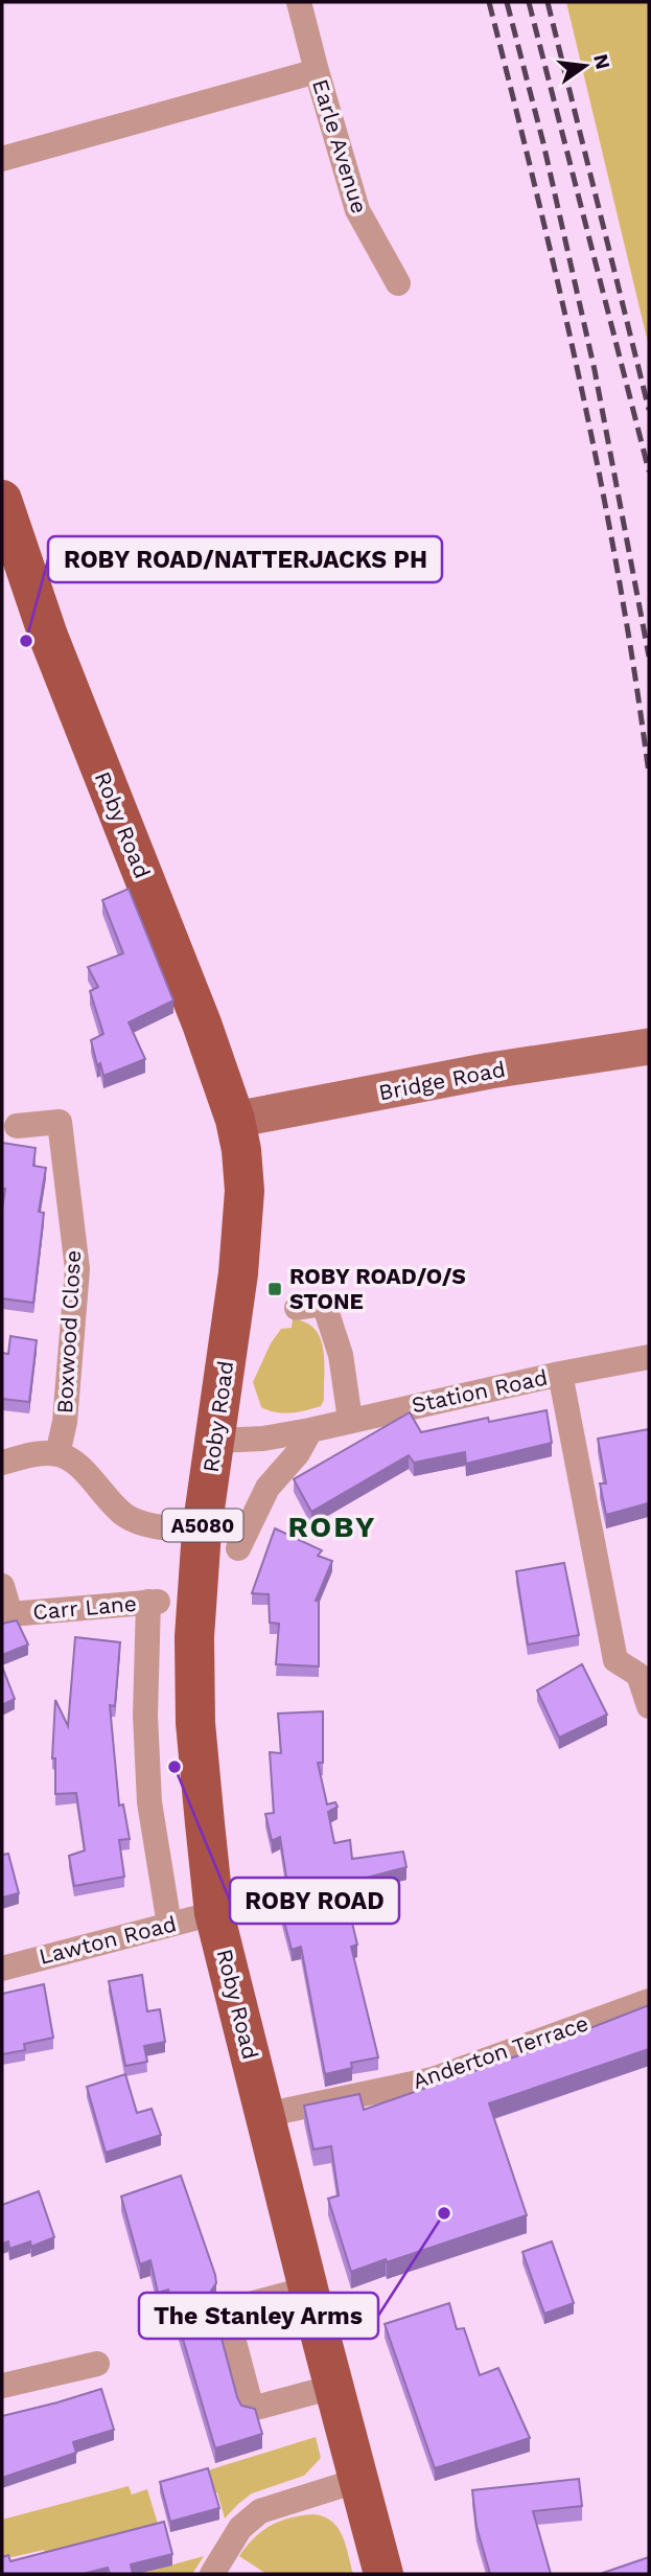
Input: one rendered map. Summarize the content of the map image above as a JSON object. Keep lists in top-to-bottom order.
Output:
{
  "streets": {
    "main road": ["Roby Road", "A5080"],
    "street": [
      "Earle Avenue",
      "Bridge Road",
      "Boxwood Close",
      "Station Road",
      "Carr Lane",
      "Lawton Road",
      "Anderton Terrace"
    ]
  },
  "crossings": [
    ["Roby Road", "Bridge Road"],
    ["Roby Road", "Station Road"],
    ["Roby Road", "Lawton Road"],
    ["Roby Road", "Anderton Terrace"],
    ["Carr Lane", "Lawton Road"]
  ],
  "districts": ["ROBY"],
  "places": {
    "other": ["ROBY ROAD/NATTERJACKS PH", "ROBY ROAD", "The Stanley Arms"],
    "transit": ["ROBY ROAD/O/S STONE"]
  },
  "north": "right"
}
